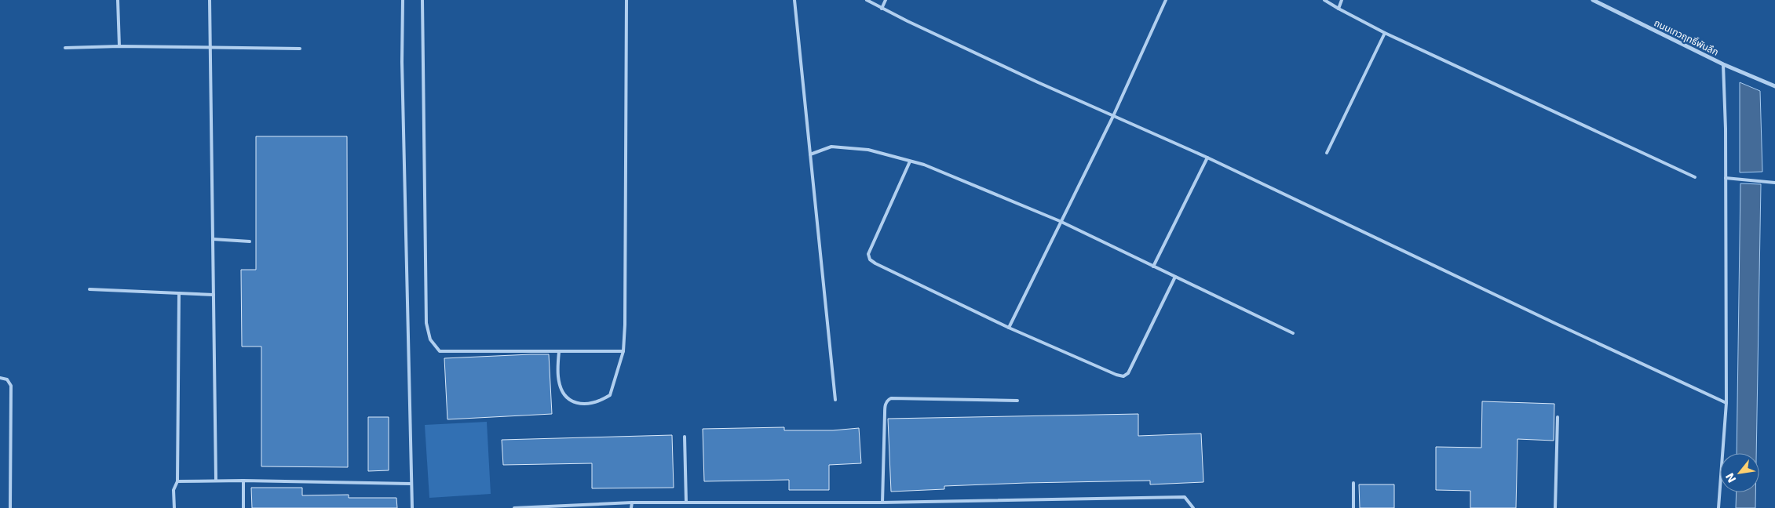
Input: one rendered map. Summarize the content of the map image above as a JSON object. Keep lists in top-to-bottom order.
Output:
{
  "streets": {
    "street": ["ถนนเทวฤทธิ์พันลึก"]
  },
  "north": "bottom left"
}
